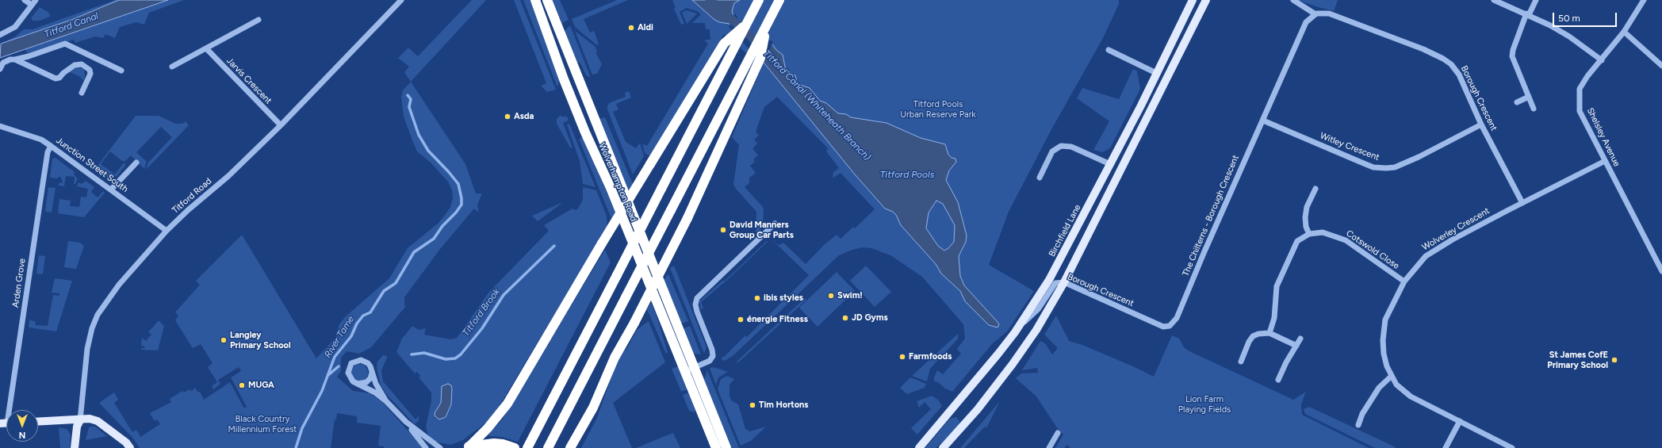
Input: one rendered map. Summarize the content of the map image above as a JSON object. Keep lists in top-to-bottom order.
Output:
{
  "streets": {
    "highway": ["Wolverhampton Road"],
    "main road": ["Titford Road", "Birchfield Lane"],
    "street": [
      "Jarvis Crescent",
      "Borough Crescent",
      "Shelsley Avenue",
      "Witley Crescent",
      "Junction Street South",
      "The Chilterns - Borough Crescent",
      "Wolverley Crescent",
      "Cotswold Close",
      "Arden Grove"
    ]
  },
  "crossings": [
    ["Jarvis Crescent", "Titford Road"],
    ["Borough Crescent", "Witley Crescent"],
    ["Borough Crescent", "The Chilterns - Borough Crescent"],
    ["Borough Crescent", "Wolverley Crescent"],
    ["Borough Crescent", "Birchfield Lane"],
    ["Shelsley Avenue", "Wolverley Crescent"],
    ["Witley Crescent", "The Chilterns - Borough Crescent"],
    ["Junction Street South", "Titford Road"],
    ["Junction Street South", "Arden Grove"],
    ["Wolverley Crescent", "Cotswold Close"]
  ],
  "water": [
    "Titford Canal",
    "Titford Canal (Whiteheath Branch)",
    "Titford Pools",
    "Titford Brook",
    "River Tame"
  ],
  "parks": ["Titford Pools Urban Reserve Park", "Lion Farm Playing Fields", "Black Country Millennium Forest"],
  "places": [
    "Aldi",
    "Asda",
    "David Manners Group Car Parts",
    "Swim!",
    "ibis styles",
    "JD Gyms",
    "énergie Fitness",
    "Langley Primary School",
    "Farmfoods",
    "St James CofE Primary School",
    "MUGA",
    "Tim Hortons"
  ],
  "scale_bar": "50 m",
  "north": "bottom"
}
